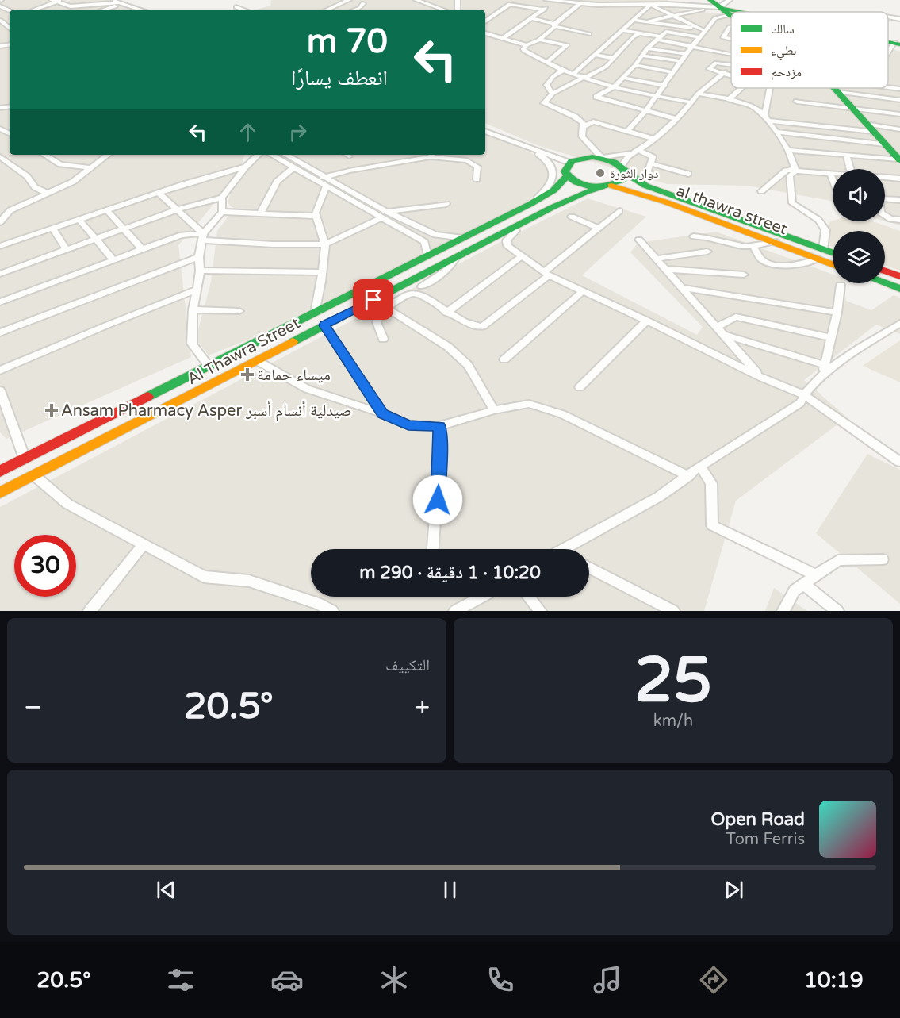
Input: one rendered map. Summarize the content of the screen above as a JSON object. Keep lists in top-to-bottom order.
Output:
{
  "streets": {
    "main road": ["al thawra street", "Al Thawra Street"]
  },
  "crossings": [
    ["al thawra street", "Al Thawra Street"]
  ],
  "places": {
    "other": ["دوار الثورة"],
    "health": ["ميساء حمامة", "Ansam Pharmacy Asper صيدلية أنسام أسبر"]
  },
  "legend": ["سالك", "بطيء", "مزدحم"],
  "page": {
    "turn": ["70 m", "انعطف يسارًا"],
    "limit": "30",
    "trip": "10:20 · 1 دقيقة · 290 m",
    "tile": [
      ["25", "km/h"],
      "التكييف"
    ],
    "heat": ["−", "20.5°", "+"],
    "song": ["Open Road", "Tom Ferris"],
    "tabs": ["10:19", "20.5°"]
  }
}
